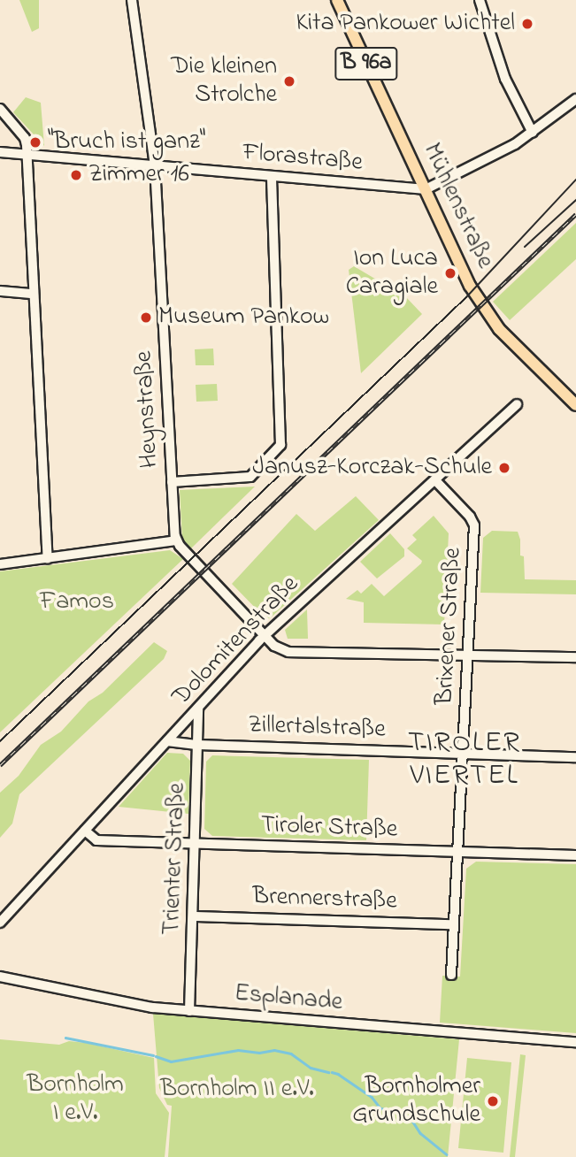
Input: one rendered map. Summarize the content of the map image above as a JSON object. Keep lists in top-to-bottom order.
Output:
{
  "streets": {
    "main road": ["B 96a", "Mühlenstraße"],
    "street": [
      "Florastraße",
      "Heynstraße",
      "Brixener Straße",
      "Dolomitenstraße",
      "Zillertalstraße",
      "Tiroler Straße",
      "Trienter Straße",
      "Brennerstraße",
      "Esplanade"
    ]
  },
  "crossings": [
    ["Florastraße", "Mühlenstraße"],
    ["Florastraße", "Heynstraße"],
    ["Brixener Straße", "Dolomitenstraße"],
    ["Brixener Straße", "Zillertalstraße"],
    ["Brixener Straße", "Tiroler Straße"],
    ["Brixener Straße", "Brennerstraße"],
    ["Dolomitenstraße", "Zillertalstraße"],
    ["Dolomitenstraße", "Tiroler Straße"],
    ["Dolomitenstraße", "Trienter Straße"],
    ["Zillertalstraße", "Trienter Straße"],
    ["Tiroler Straße", "Trienter Straße"],
    ["Trienter Straße", "Brennerstraße"],
    ["Trienter Straße", "Esplanade"]
  ],
  "districts": ["TIROLER VIERTEL"],
  "parks": ["Famos", "Bornholm I e.V.", "Bornholm II e.V."],
  "places": [
    "Kita Pankower Wichtel",
    "Die kleinen Strolche",
    "\"Bruch ist ganz\"",
    "Zimmer 16",
    "Ion Luca Caragiale",
    "Museum Pankow",
    "Janusz-Korczak-Schule",
    "Bornholmer Grundschule"
  ]
}
